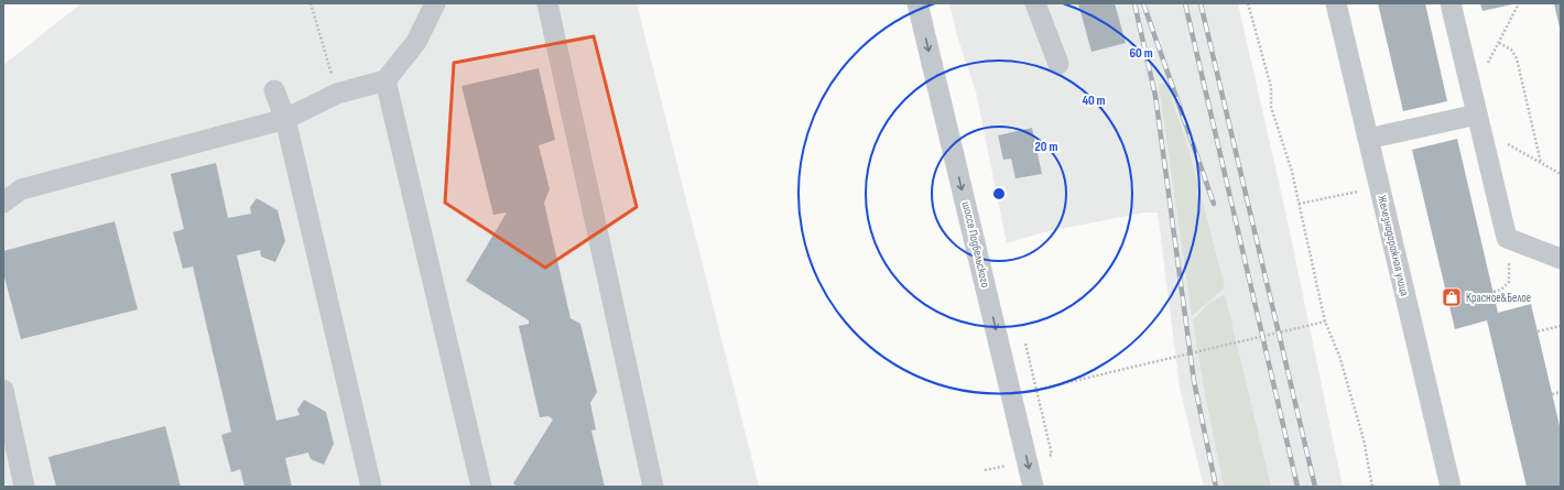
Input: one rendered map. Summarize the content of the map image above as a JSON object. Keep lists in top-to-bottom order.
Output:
{
  "streets": {
    "street": ["шоссе Подбельского", "Железнодорожная улица"]
  },
  "one_way": ["шоссе Подбельского"],
  "places": {
    "shop": ["Красное&Белое"]
  },
  "rings": ["60 m", "40 m", "20 m"]
}
